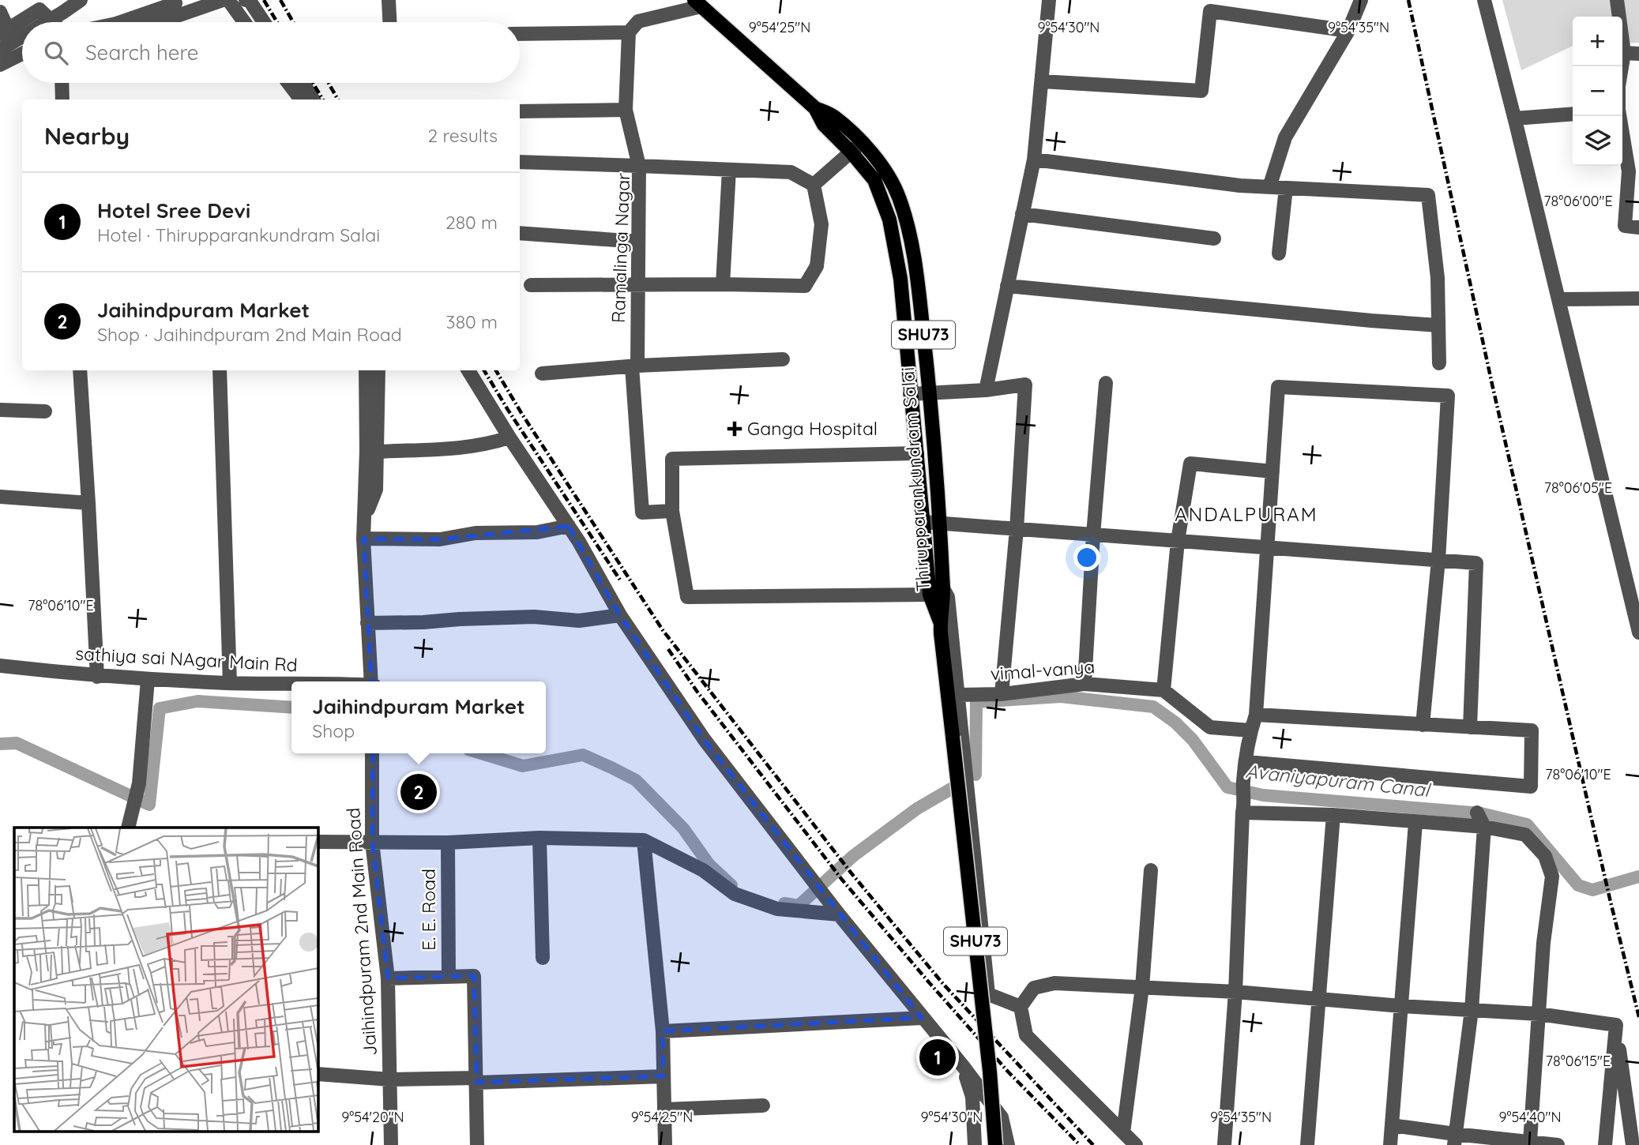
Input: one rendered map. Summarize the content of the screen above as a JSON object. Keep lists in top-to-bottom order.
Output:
{
  "streets": {
    "main road": ["SHU73", "Thirupparankundram Salai"],
    "street": [
      "Ramalinga Nagar",
      "sathiya sai NAgar Main Rd",
      "vimal-vanya",
      "E. E. Road",
      "Jaihindpuram 2nd Main Road"
    ]
  },
  "districts": ["ANDALPURAM"],
  "water": ["Avaniyapuram Canal"],
  "places": {
    "health": ["Ganga Hospital"]
  },
  "page": {
    "map_buttons": ["+", "−"],
    "search": "Search here",
    "heading": ["Nearby", "2 results"],
    "list": [
      {
        "mark": "1",
        "name": "Hotel Sree Devi",
        "note": "Hotel · Thirupparankundram Salai",
        "value": "280 m"
      },
      {
        "mark": "2",
        "name": "Jaihindpuram Market",
        "note": "Shop · Jaihindpuram 2nd Main Road",
        "value": "380 m"
      }
    ],
    "popup": ["Jaihindpuram Market", "Shop"],
    "pins": ["2", "1"]
  },
  "coordinates": [
    "9°54'25\"N",
    "9°54'30\"N",
    "9°54'35\"N",
    "78°06'00\"E",
    "78°06'05\"E",
    "78°06'10\"E",
    "78°06'15\"E",
    "9°54'20\"N",
    "9°54'40\"N"
  ]
}
